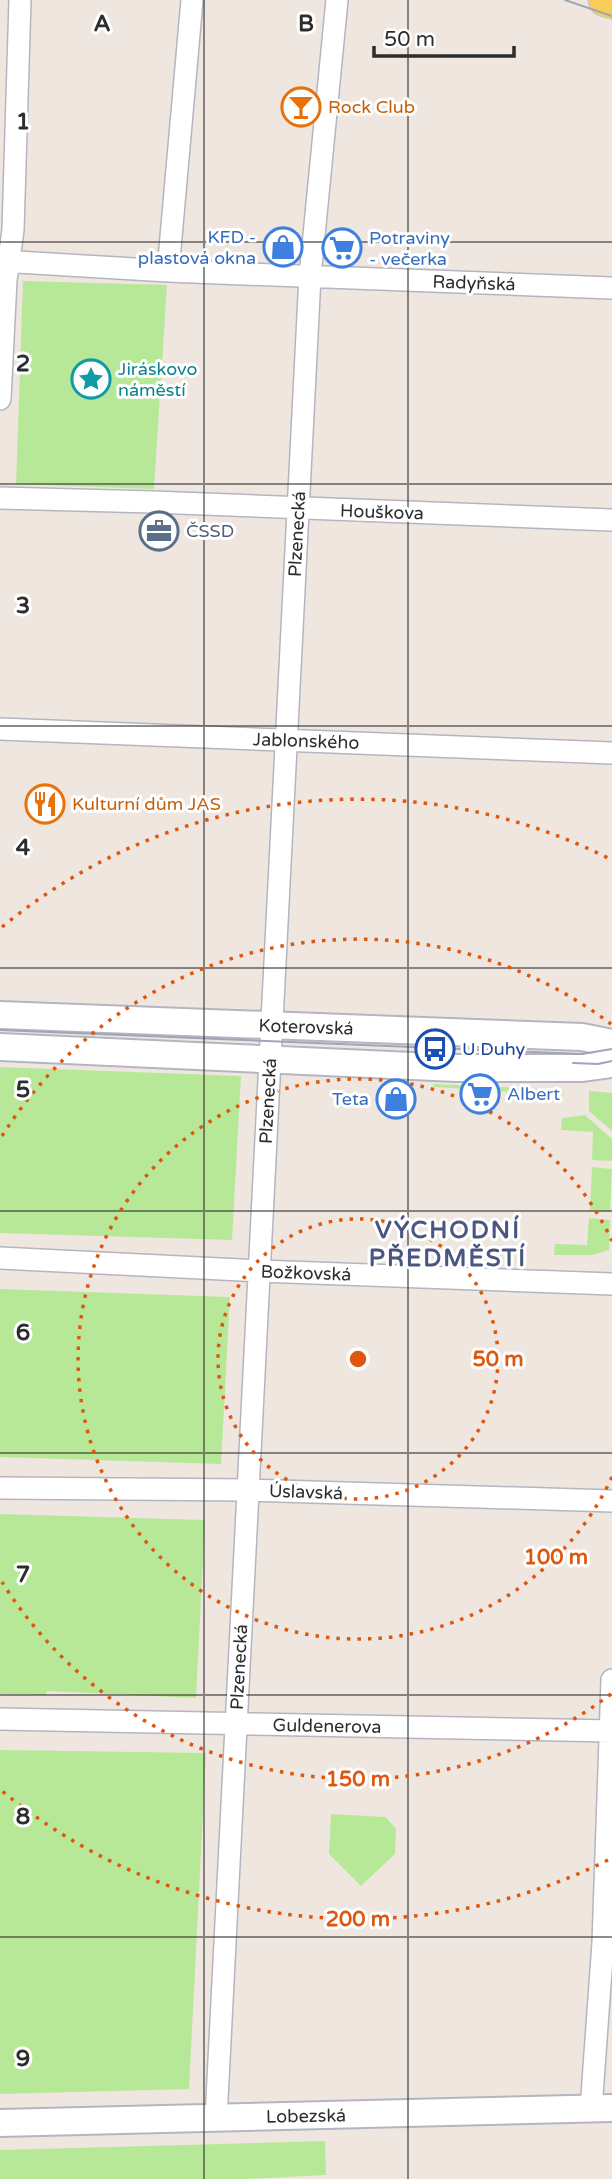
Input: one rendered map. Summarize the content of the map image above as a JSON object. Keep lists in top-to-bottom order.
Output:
{
  "streets": {
    "street": [
      "Radyňská",
      "Houškova",
      "Plzenecká",
      "Jablonského",
      "Koterovská",
      "Božkovská",
      "Úslavská",
      "Guldenerova",
      "Lobezská"
    ]
  },
  "crossings": [
    ["Radyňská", "Plzenecká"],
    ["Houškova", "Plzenecká"],
    ["Plzenecká", "Jablonského"],
    ["Plzenecká", "Koterovská"],
    ["Plzenecká", "Božkovská"],
    ["Plzenecká", "Úslavská"],
    ["Plzenecká", "Guldenerova"],
    ["Plzenecká", "Lobezská"]
  ],
  "districts": ["VÝCHODNÍ PŘEDMĚSTÍ"],
  "places": {
    "bar": ["Rock Club"],
    "shop": ["KFD - plastová okna", "Teta"],
    "supermarket": ["Potraviny - večerka", "Albert"],
    "place": ["Jiráskovo náměstí"],
    "office": ["ČSSD"],
    "restaurant": ["Kulturní dům JAS"],
    "bus stop": ["U Duhy"]
  },
  "scale_bar": "50 m",
  "grid": {
    "columns": ["A", "B"],
    "rows": [
      "1",
      "2",
      "3",
      "4",
      "5",
      "6",
      "7",
      "8",
      "9"
    ]
  },
  "rings": [
    "50 m",
    "100 m",
    "150 m",
    "200 m"
  ]
}
